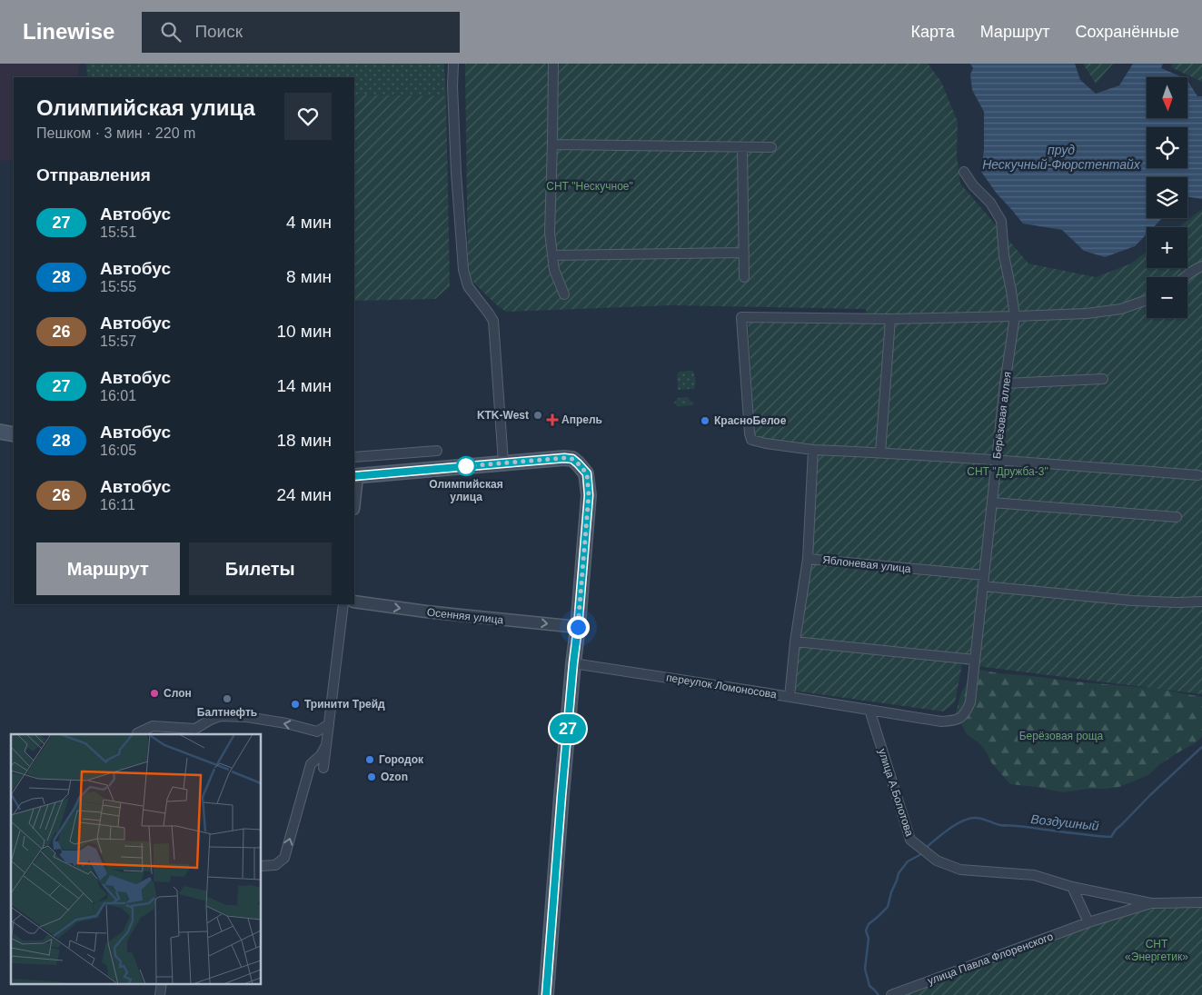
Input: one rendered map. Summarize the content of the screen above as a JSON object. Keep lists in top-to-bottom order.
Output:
{
  "streets": {
    "street": [
      "Берёзовая аллея",
      "Яблоневая улица",
      "Осенняя улица",
      "переулок Ломоносова",
      "улица А.Болотова",
      "улица Павла Флоренского"
    ]
  },
  "crossings": [
    ["Берёзовая аллея", "Яблоневая улица"],
    ["Берёзовая аллея", "переулок Ломоносова"],
    ["Берёзовая аллея", "улица А.Болотова"],
    ["Яблоневая улица", "переулок Ломоносова"],
    ["переулок Ломоносова", "улица А.Болотова"],
    ["улица А.Болотова", "улица Павла Флоренского"]
  ],
  "one_way": ["Осенняя улица"],
  "water": ["пруд Нескучный-Фюрстентайх", "Воздушный"],
  "parks": [
    "СНТ \"Нескучное\"",
    "СНТ \"Дружба-3\"",
    "Берёзовая роща",
    "СНТ «Энергетик»"
  ],
  "places": {
    "other": [
      "KTK-West",
      "КрасноБелое",
      "Олимпийская улица",
      "Слон",
      "Балтнефть",
      "Тринити Трейд",
      "Городок",
      "Ozon"
    ],
    "health": ["Апрель"]
  },
  "lines": ["bus line 27"],
  "north": "bottom",
  "page": {
    "header": "Linewise",
    "search": "Поиск",
    "nav": ["Карта", "Маршрут", "Сохранённые"],
    "on_map": "27",
    "map_buttons": ["+", "−"],
    "heading": [
      ["Олимпийская улица", "Пешком · 3 мин · 220 m"],
      "Отправления"
    ],
    "list": [
      {
        "mark": "27",
        "name": "Автобус",
        "note": "15:51",
        "value": "4 мин"
      },
      {
        "mark": "28",
        "name": "Автобус",
        "note": "15:55",
        "value": "8 мин"
      },
      {
        "mark": "26",
        "name": "Автобус",
        "note": "15:57",
        "value": "10 мин"
      },
      {
        "mark": "27",
        "name": "Автобус",
        "note": "16:01",
        "value": "14 мин"
      },
      {
        "mark": "28",
        "name": "Автобус",
        "note": "16:05",
        "value": "18 мин"
      },
      {
        "mark": "26",
        "name": "Автобус",
        "note": "16:11",
        "value": "24 мин"
      }
    ],
    "buttons": ["Маршрут", "Билеты"]
  }
}
